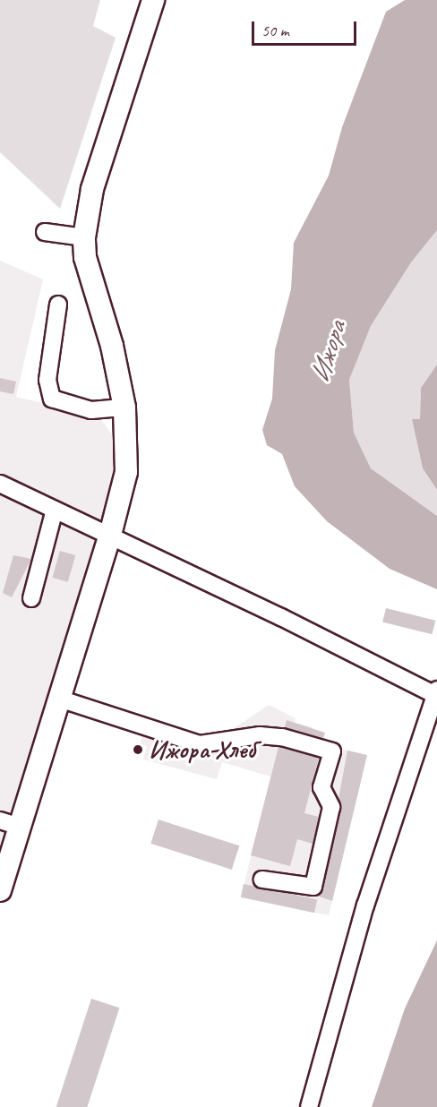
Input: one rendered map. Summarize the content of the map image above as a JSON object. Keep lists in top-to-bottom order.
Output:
{
  "water": ["Ижора"],
  "places": ["Ижора Хлеб"],
  "scale_bar": "50 m"
}
